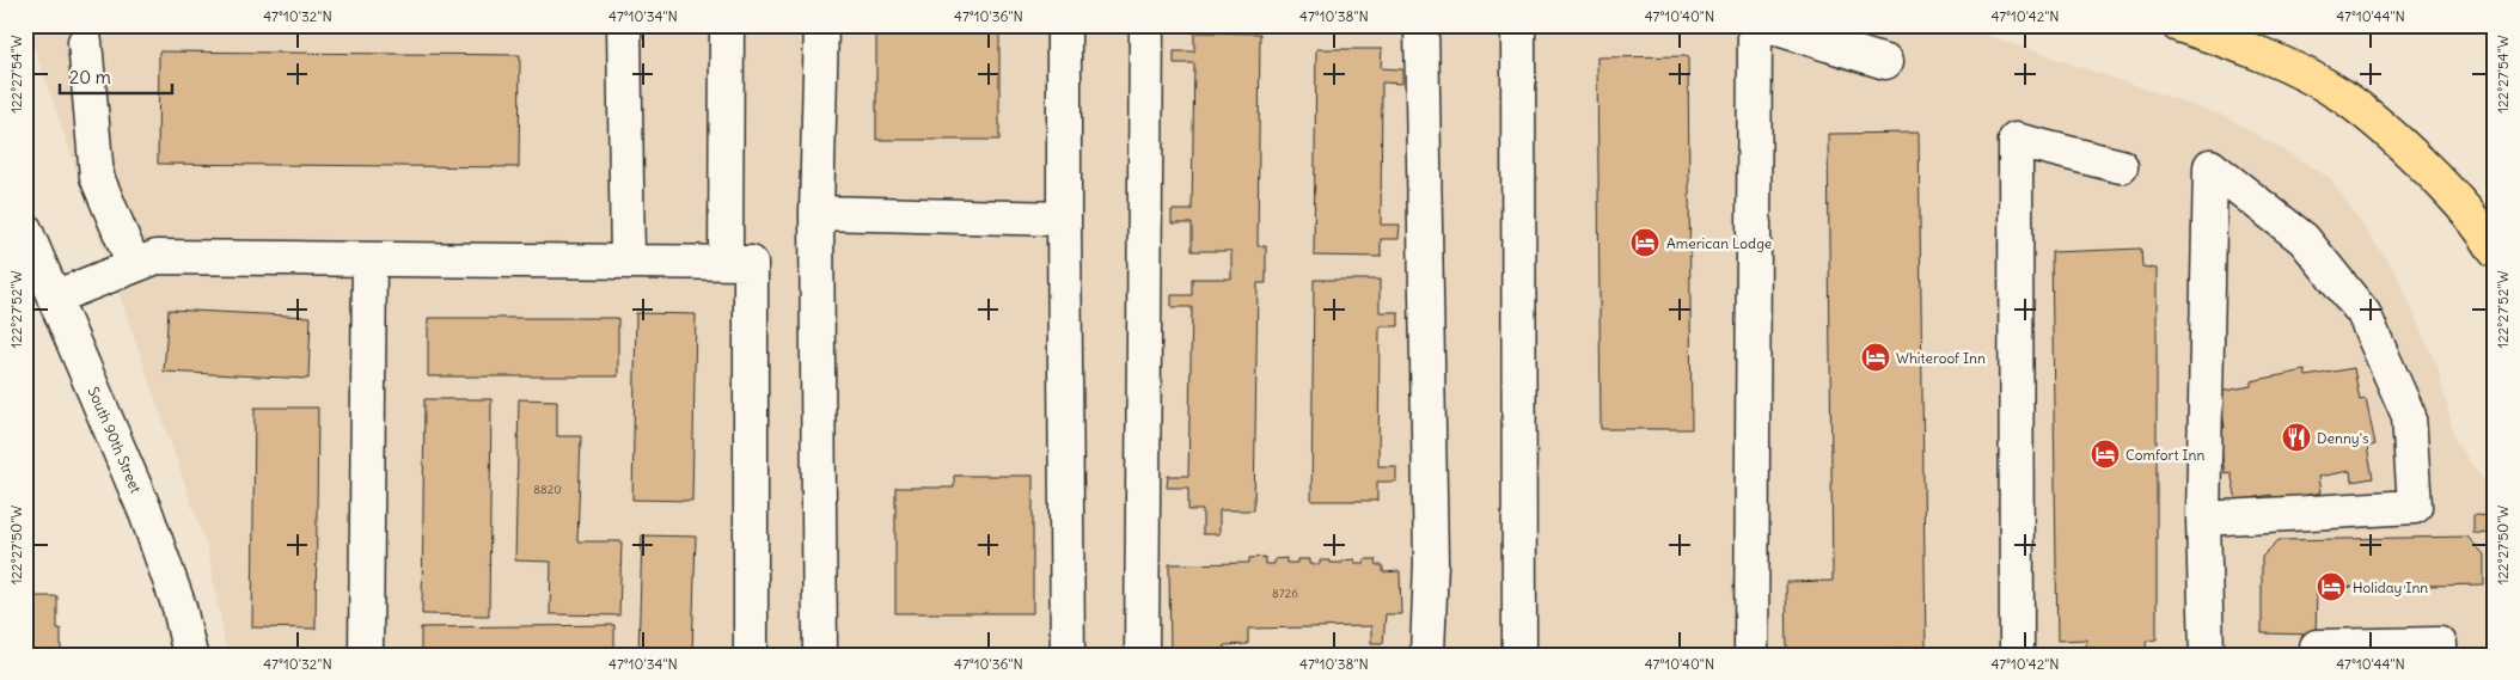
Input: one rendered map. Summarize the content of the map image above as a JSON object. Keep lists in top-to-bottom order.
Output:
{
  "streets": {
    "street": ["South 90th Street"]
  },
  "places": {
    "hotel": [
      "American Lodge",
      "Whiteroof Inn",
      "Comfort Inn",
      "Holiday Inn"
    ],
    "restaurant": ["Denny's"]
  },
  "house_numbers": ["8820", "8726"],
  "scale_bar": "20 m",
  "coordinates": [
    "47°10'32\"N",
    "47°10'34\"N",
    "47°10'36\"N",
    "47°10'38\"N",
    "47°10'40\"N",
    "47°10'42\"N",
    "47°10'44\"N",
    "122°27'54\"W",
    "122°27'52\"W",
    "122°27'50\"W"
  ]
}
